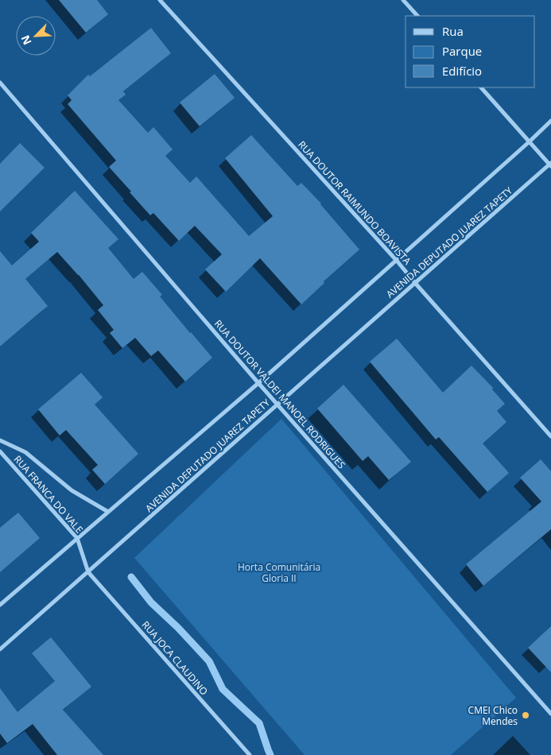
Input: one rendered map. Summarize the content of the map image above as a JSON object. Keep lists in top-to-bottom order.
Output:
{
  "streets": {
    "street": [
      "RUA DOUTOR RAIMUNDO BOAVISTA",
      "AVENIDA DEPUTADO JUAREZ TAPETY",
      "RUA DOUTOR VALDEI MANOEL RODRIGUES",
      "RUA FRANCA DO VALE",
      "RUA JOCA CLAUDINO"
    ]
  },
  "crossings": [
    ["RUA DOUTOR RAIMUNDO BOAVISTA", "AVENIDA DEPUTADO JUAREZ TAPETY"],
    ["AVENIDA DEPUTADO JUAREZ TAPETY", "RUA DOUTOR VALDEI MANOEL RODRIGUES"],
    ["AVENIDA DEPUTADO JUAREZ TAPETY", "RUA FRANCA DO VALE"],
    ["AVENIDA DEPUTADO JUAREZ TAPETY", "RUA JOCA CLAUDINO"],
    ["RUA FRANCA DO VALE", "RUA JOCA CLAUDINO"]
  ],
  "parks": ["Horta Comunitária Gloria II"],
  "places": ["CMEI Chico Mendes"],
  "legend": ["Rua", "Parque", "Edifício"],
  "north": "bottom left"
}
